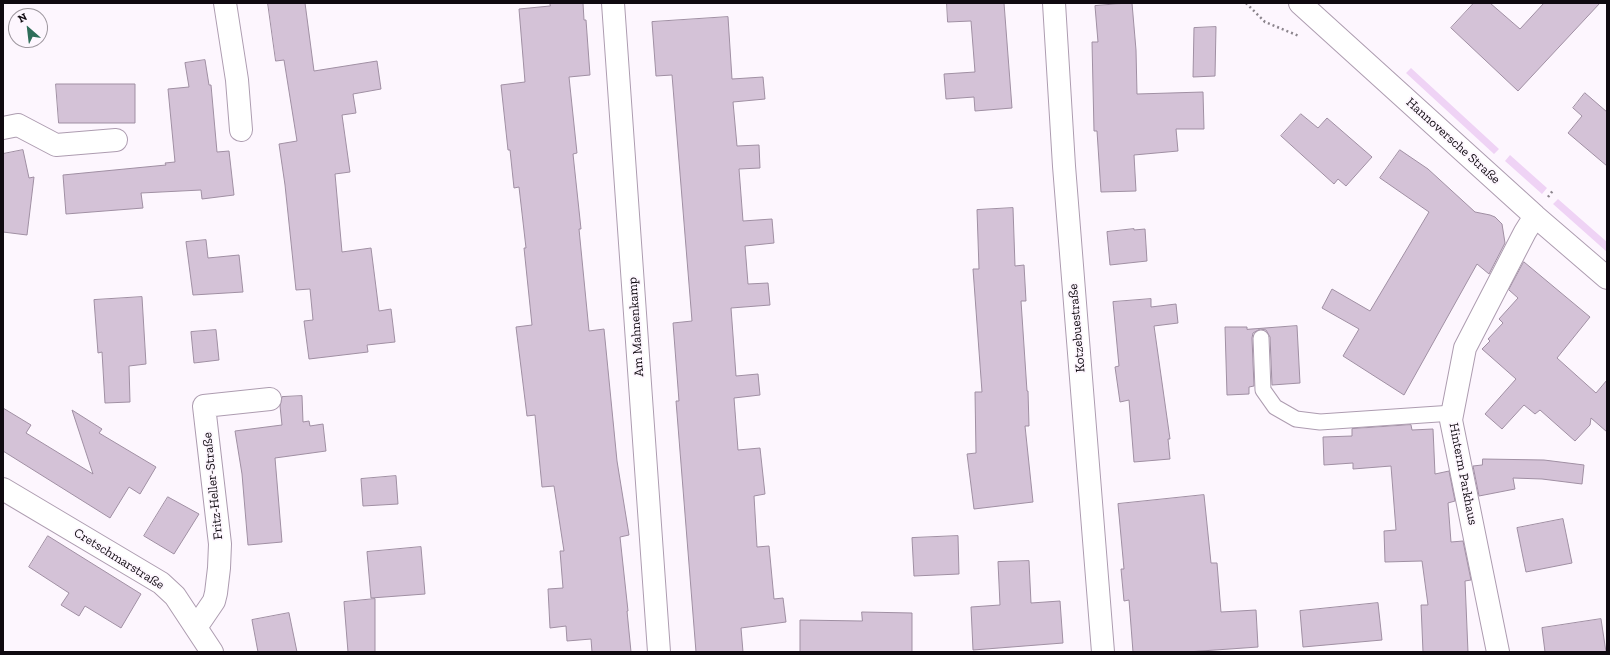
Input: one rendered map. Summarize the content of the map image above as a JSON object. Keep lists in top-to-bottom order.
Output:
{
  "streets": {
    "street": [
      "Hannoversche Straße",
      "Am Mahnenkamp",
      "Kotzebuestraße",
      "Hinterm Parkhaus",
      "Fritz-Heller-Straße",
      "Cretschmarstraße"
    ]
  },
  "crossings": [
    ["Hannoversche Straße", "Hinterm Parkhaus"],
    ["Fritz-Heller-Straße", "Cretschmarstraße"]
  ],
  "north": "top left"
}
